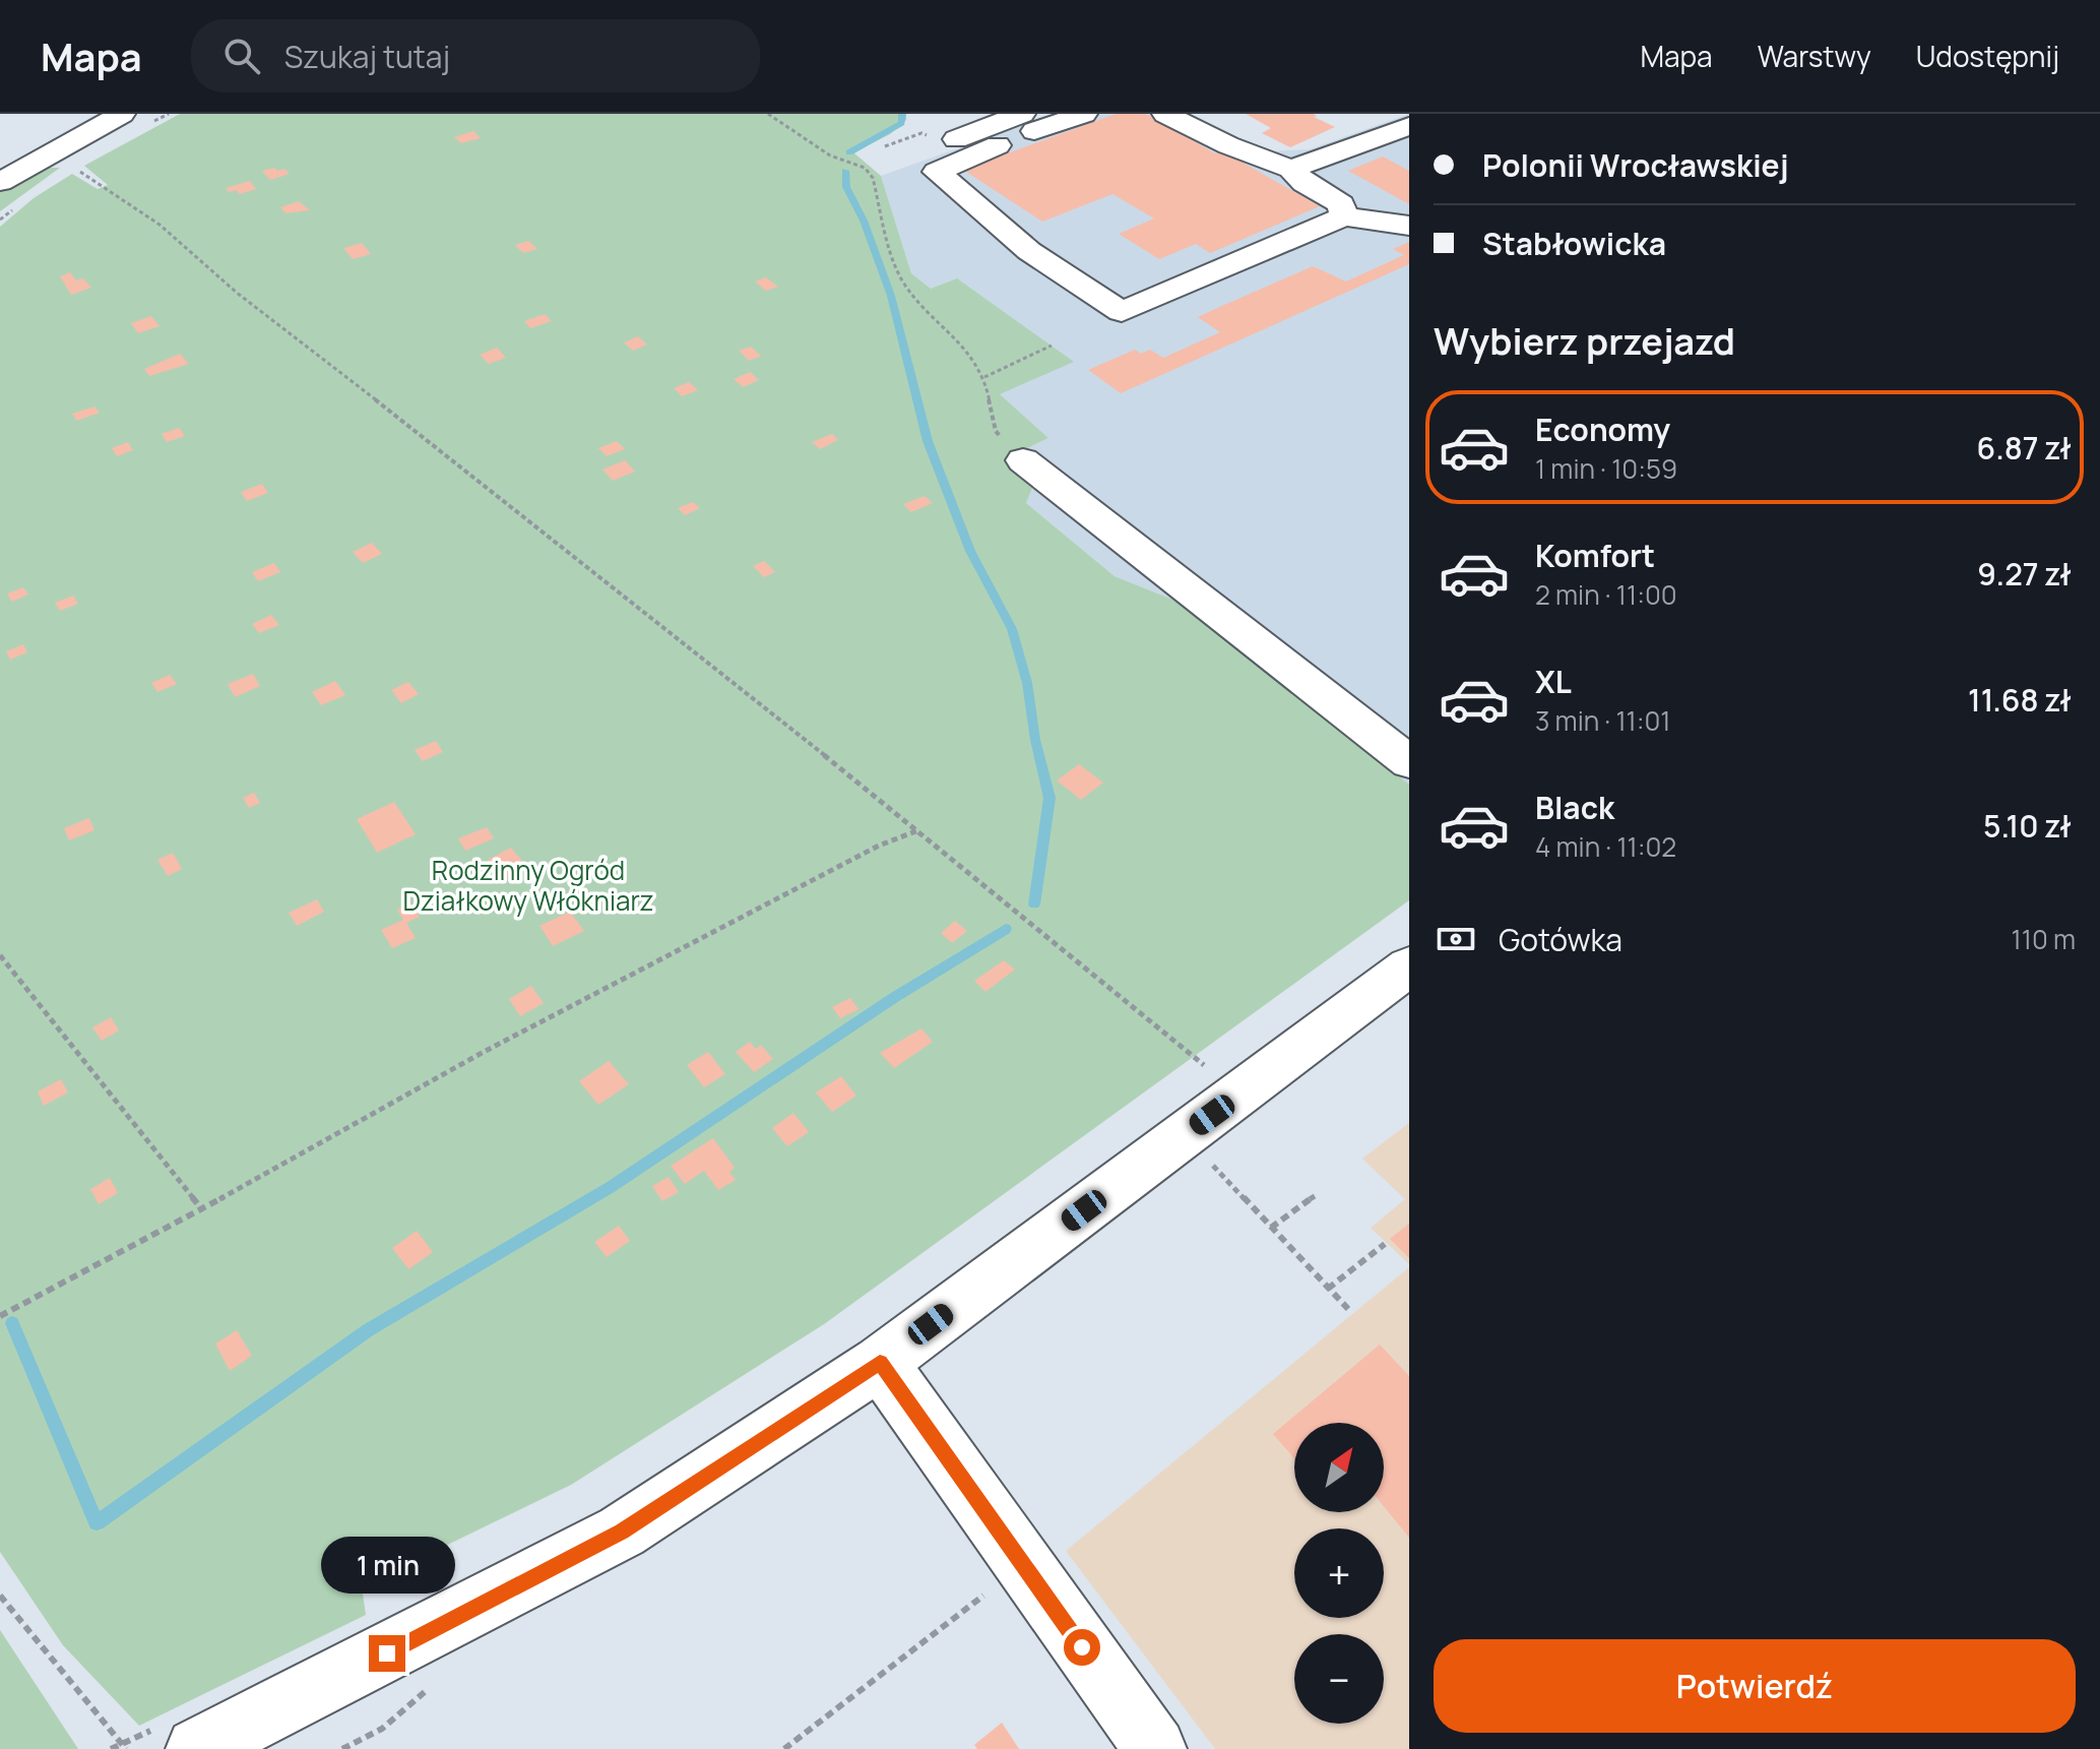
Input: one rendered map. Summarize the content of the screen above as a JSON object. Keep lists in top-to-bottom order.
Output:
{
  "parks": ["Rodzinny Ogród Działkowy Włókniarz"],
  "north": "top right",
  "page": {
    "header": "Mapa",
    "search": "Szukaj tutaj",
    "nav": ["Mapa", "Warstwy", "Udostępnij"],
    "banner": ["Polonii Wrocławskiej", "Stabłowicka"],
    "heading": "Wybierz przejazd",
    "list": [
      {
        "name": "Economy",
        "note": "1 min · 10:59",
        "value": "6.87 zł"
      },
      {
        "name": "Komfort",
        "note": "2 min · 11:00",
        "value": "9.27 zł"
      },
      {
        "name": "XL",
        "note": "3 min · 11:01",
        "value": "11.68 zł"
      },
      {
        "name": "Black",
        "note": "4 min · 11:02",
        "value": "5.10 zł"
      }
    ],
    "pay": ["Gotówka", "110 m"],
    "map_buttons": ["+", "−"],
    "bubble": "1 min",
    "buttons": "Potwierdź"
  }
}
